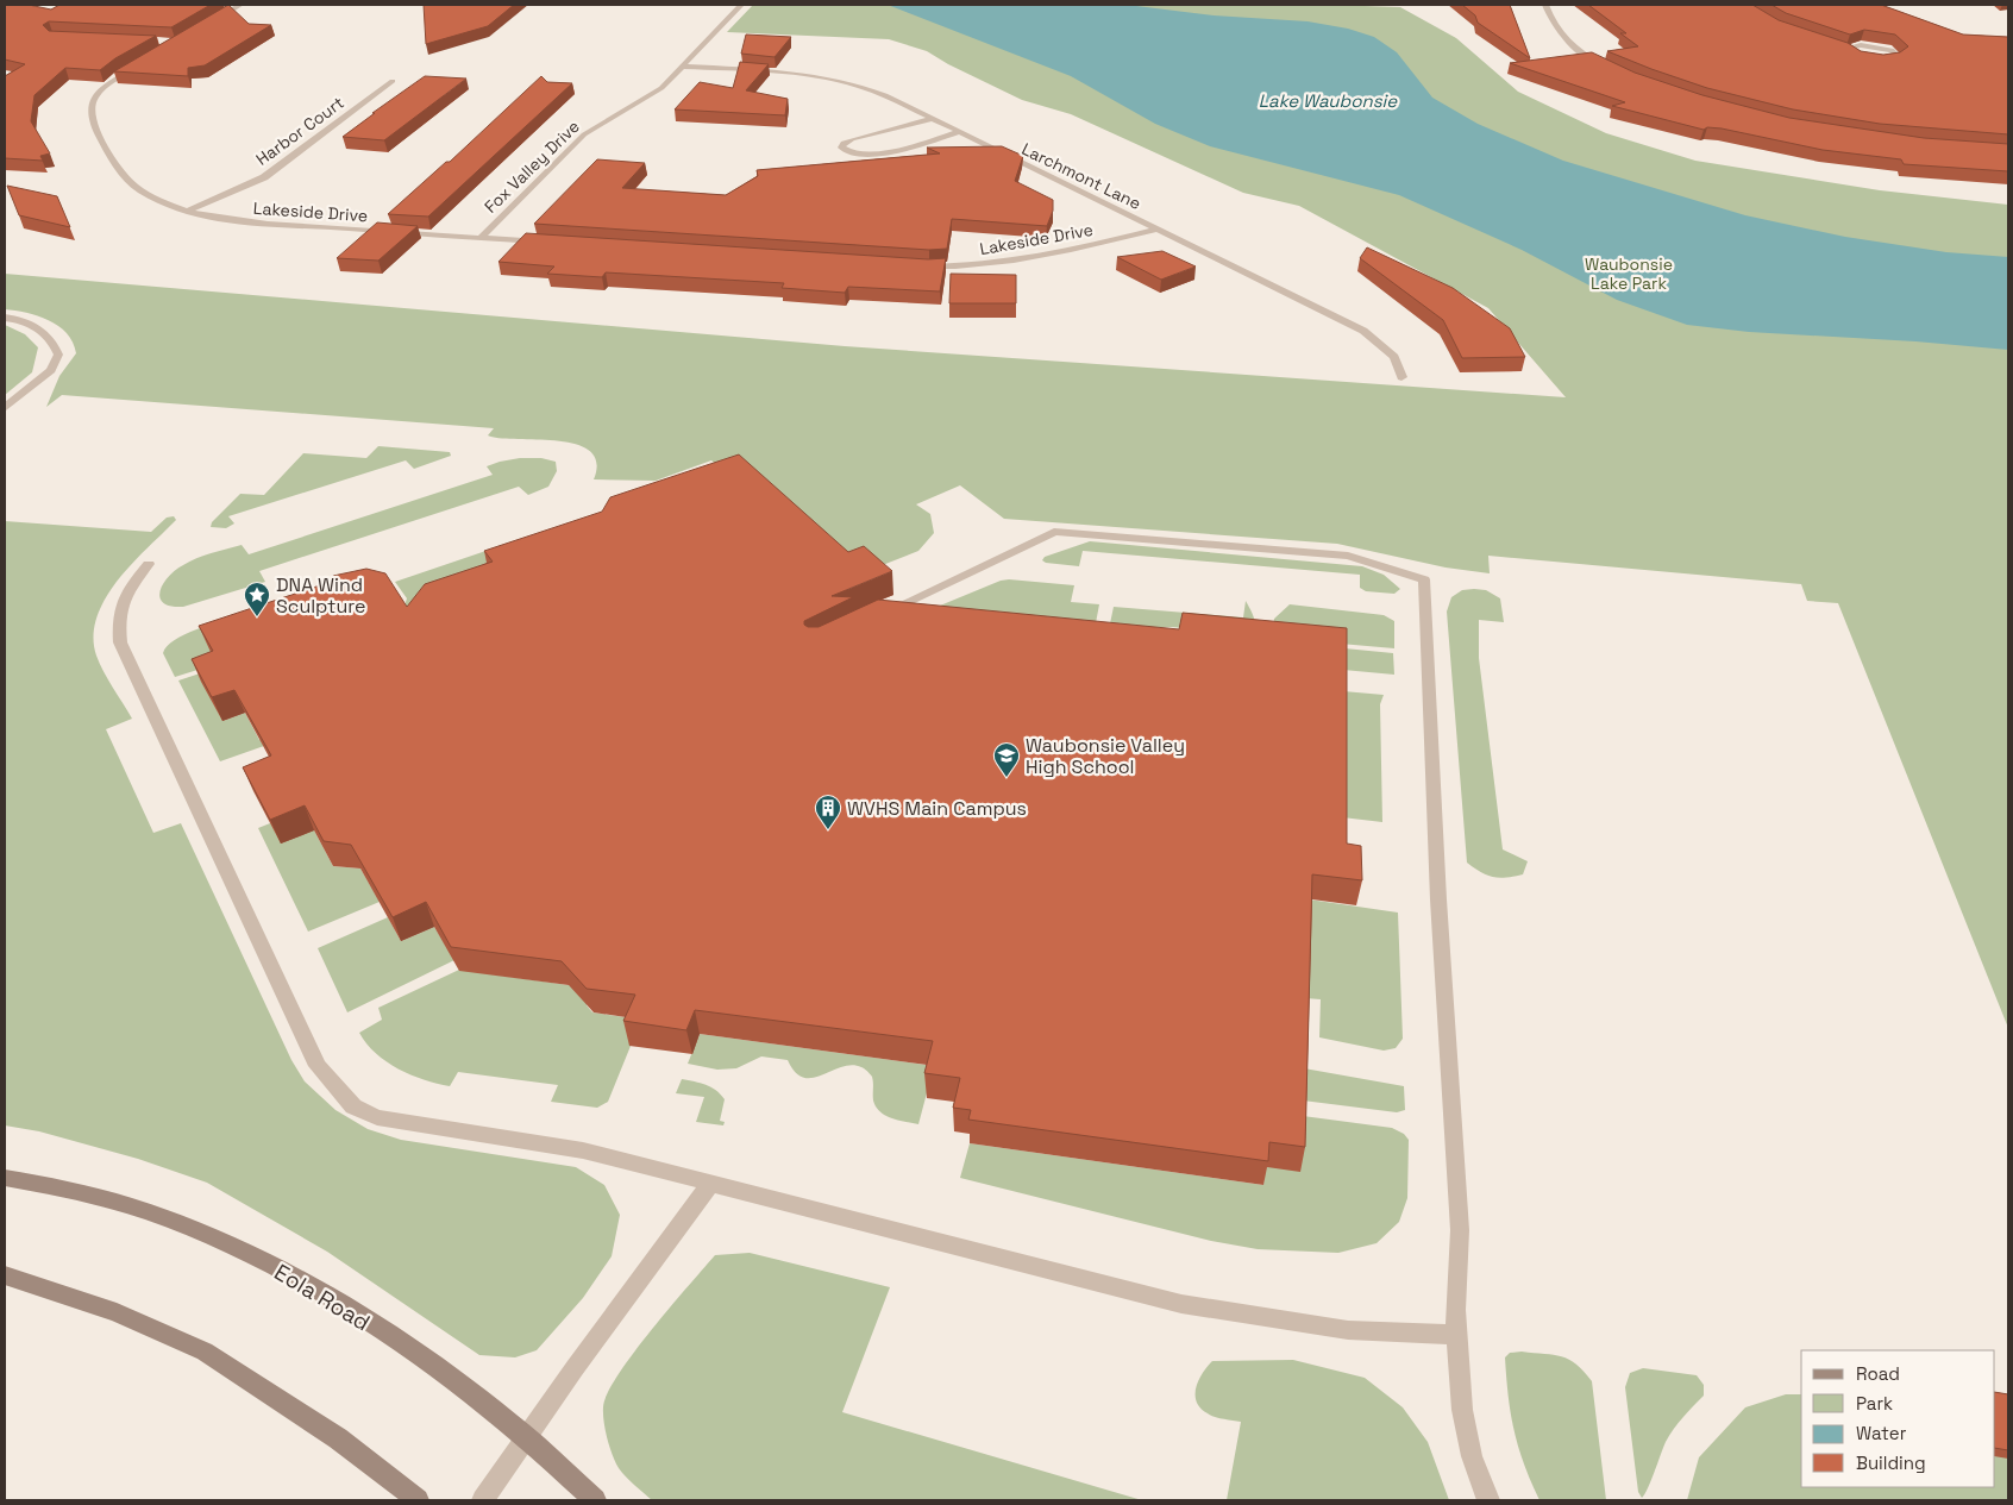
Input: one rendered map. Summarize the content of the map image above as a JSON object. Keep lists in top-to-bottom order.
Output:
{
  "streets": {
    "main road": ["Eola Road"],
    "street": [
      "Harbor Court",
      "Fox Valley Drive",
      "Larchmont Lane",
      "Lakeside Drive"
    ]
  },
  "crossings": [
    ["Harbor Court", "Lakeside Drive"],
    ["Fox Valley Drive", "Larchmont Lane"],
    ["Fox Valley Drive", "Lakeside Drive"],
    ["Larchmont Lane", "Lakeside Drive"]
  ],
  "water": ["Lake Waubonsie"],
  "parks": ["Waubonsie Lake Park"],
  "places": {
    "place": ["DNA Wind Sculpture"],
    "school or university": ["Waubonsie Valley High School"],
    "building": ["WVHS Main Campus"]
  },
  "legend": [
    "Road",
    "Park",
    "Water",
    "Building"
  ]
}
